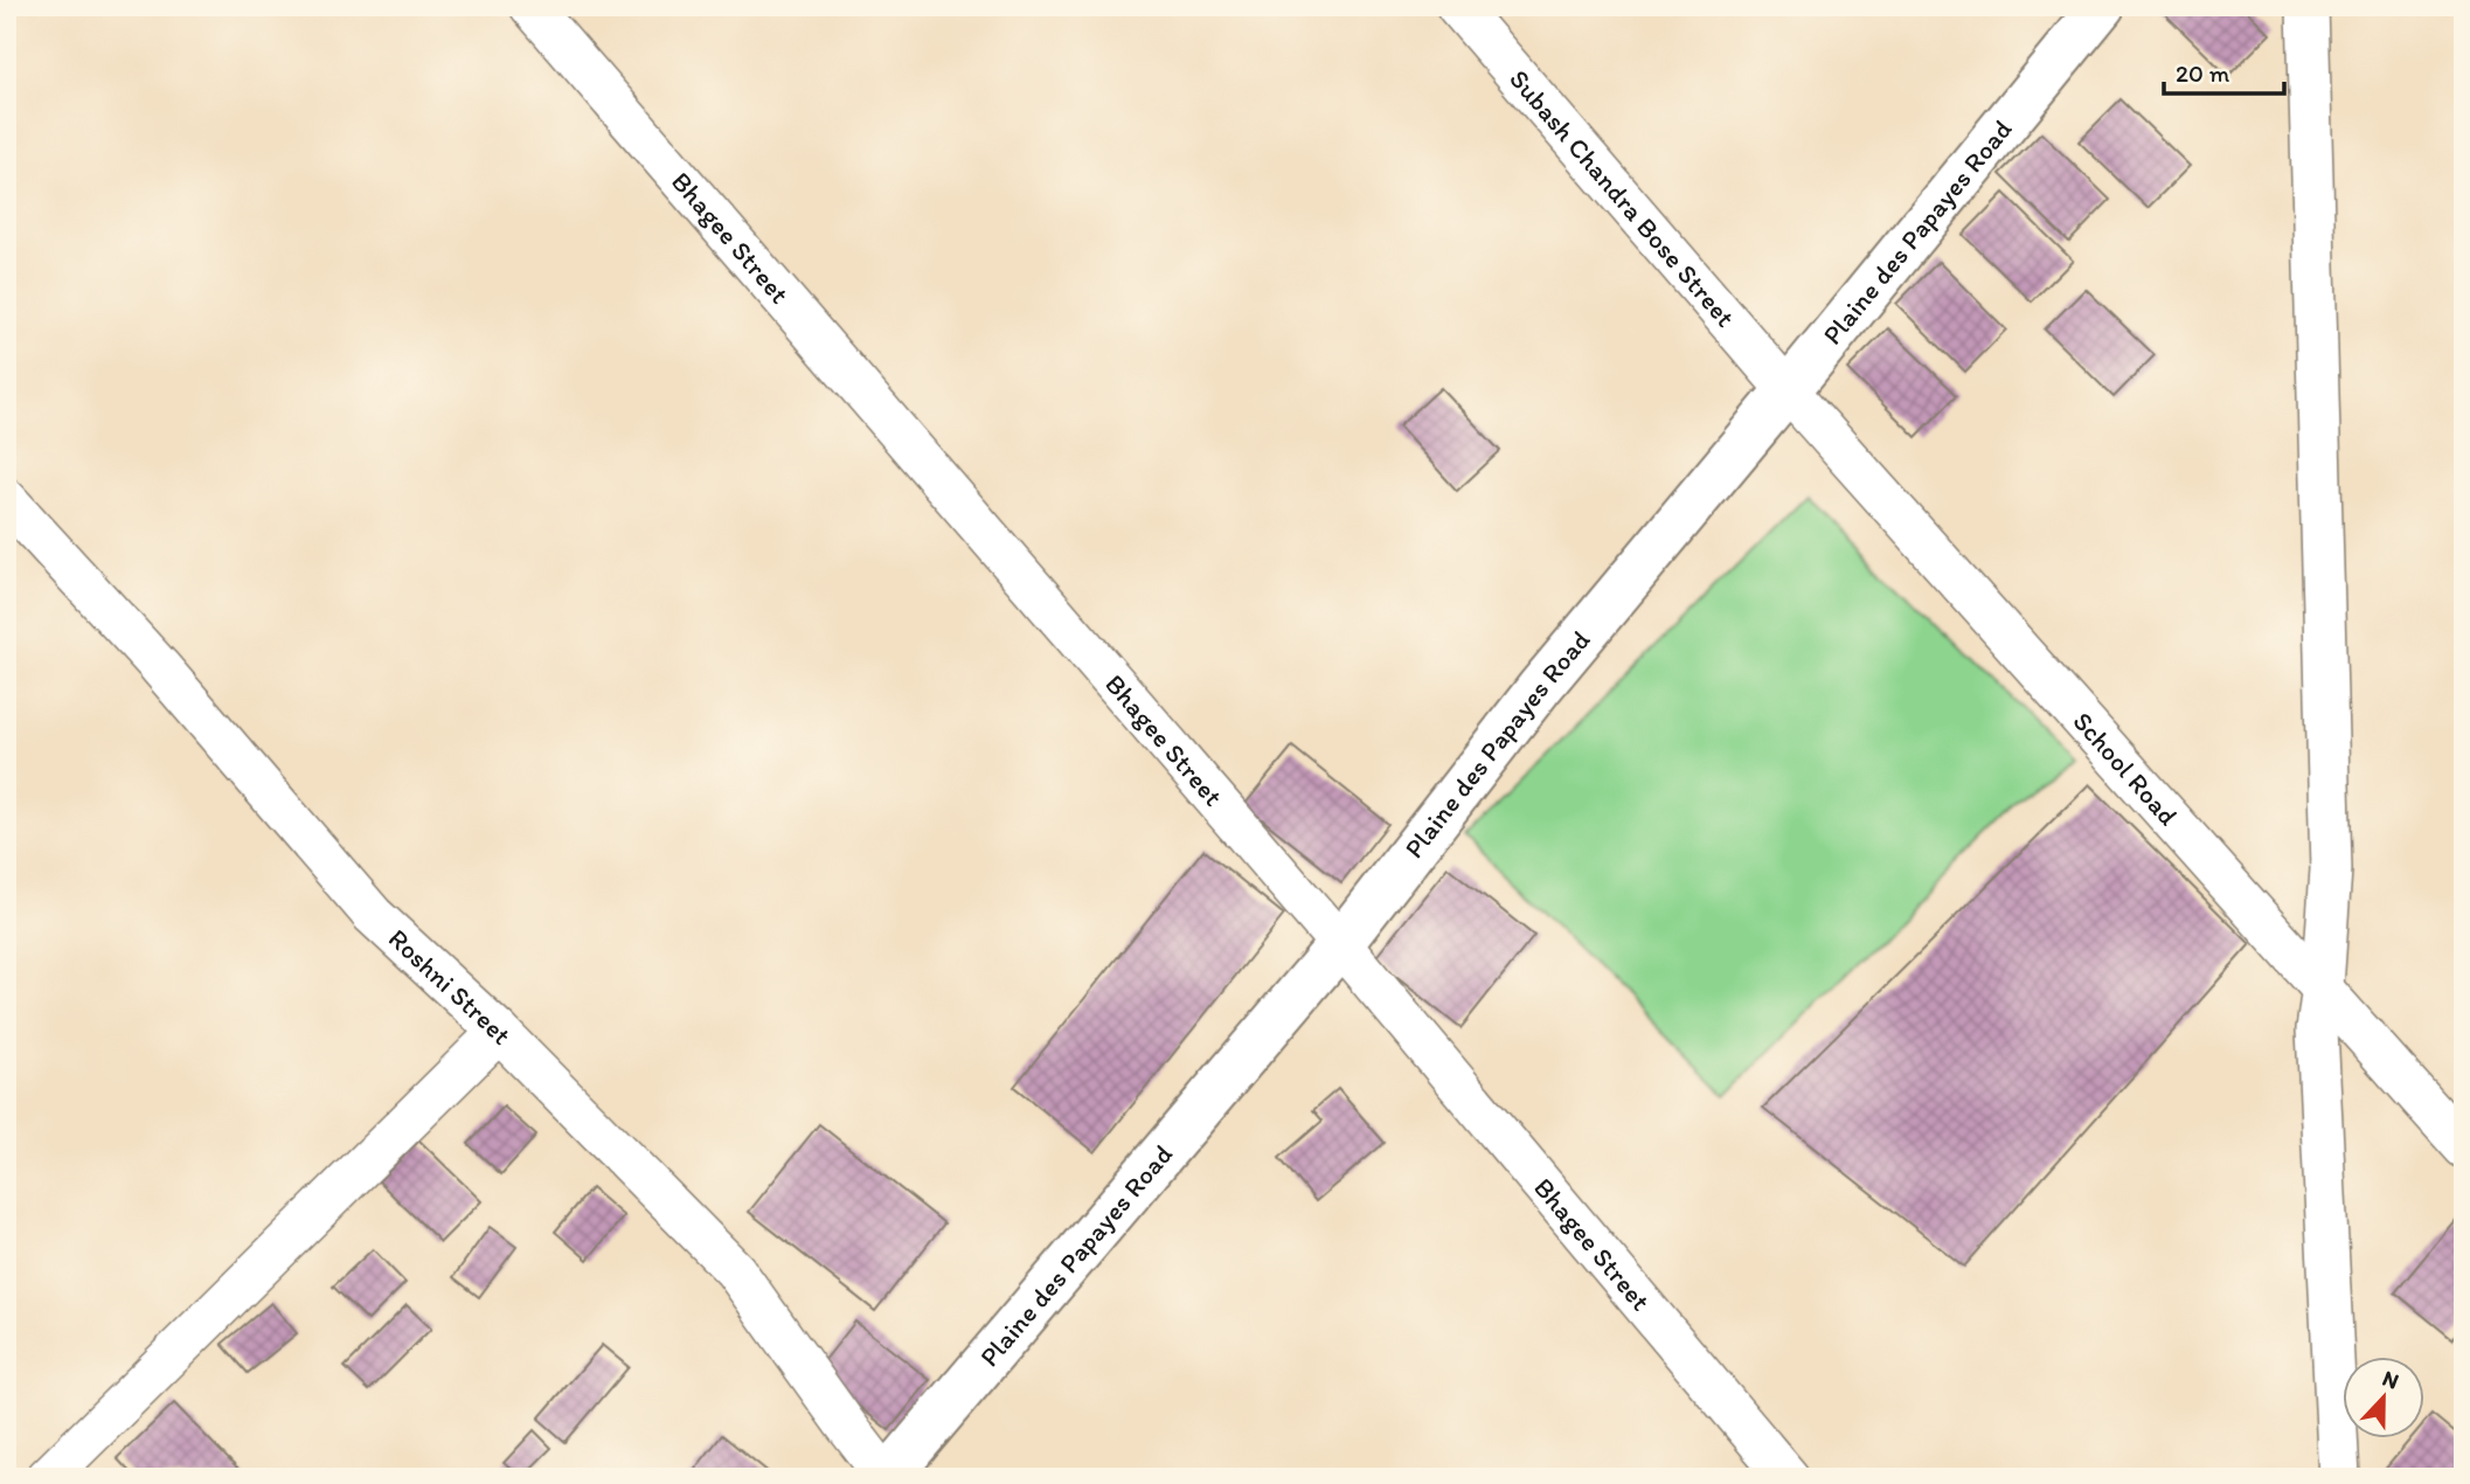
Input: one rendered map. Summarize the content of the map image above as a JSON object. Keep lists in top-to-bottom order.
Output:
{
  "streets": {
    "main road": ["Plaine des Papayes Road"],
    "street": [
      "Subash Chandra Bose Street",
      "Bhagee Street",
      "School Road",
      "Roshni Street"
    ]
  },
  "crossings": [
    ["Subash Chandra Bose Street", "Plaine des Papayes Road"],
    ["Subash Chandra Bose Street", "School Road"],
    ["Plaine des Papayes Road", "Bhagee Street"],
    ["Plaine des Papayes Road", "School Road"],
    ["Plaine des Papayes Road", "Roshni Street"]
  ],
  "scale_bar": "20 m",
  "north": "top"
}
